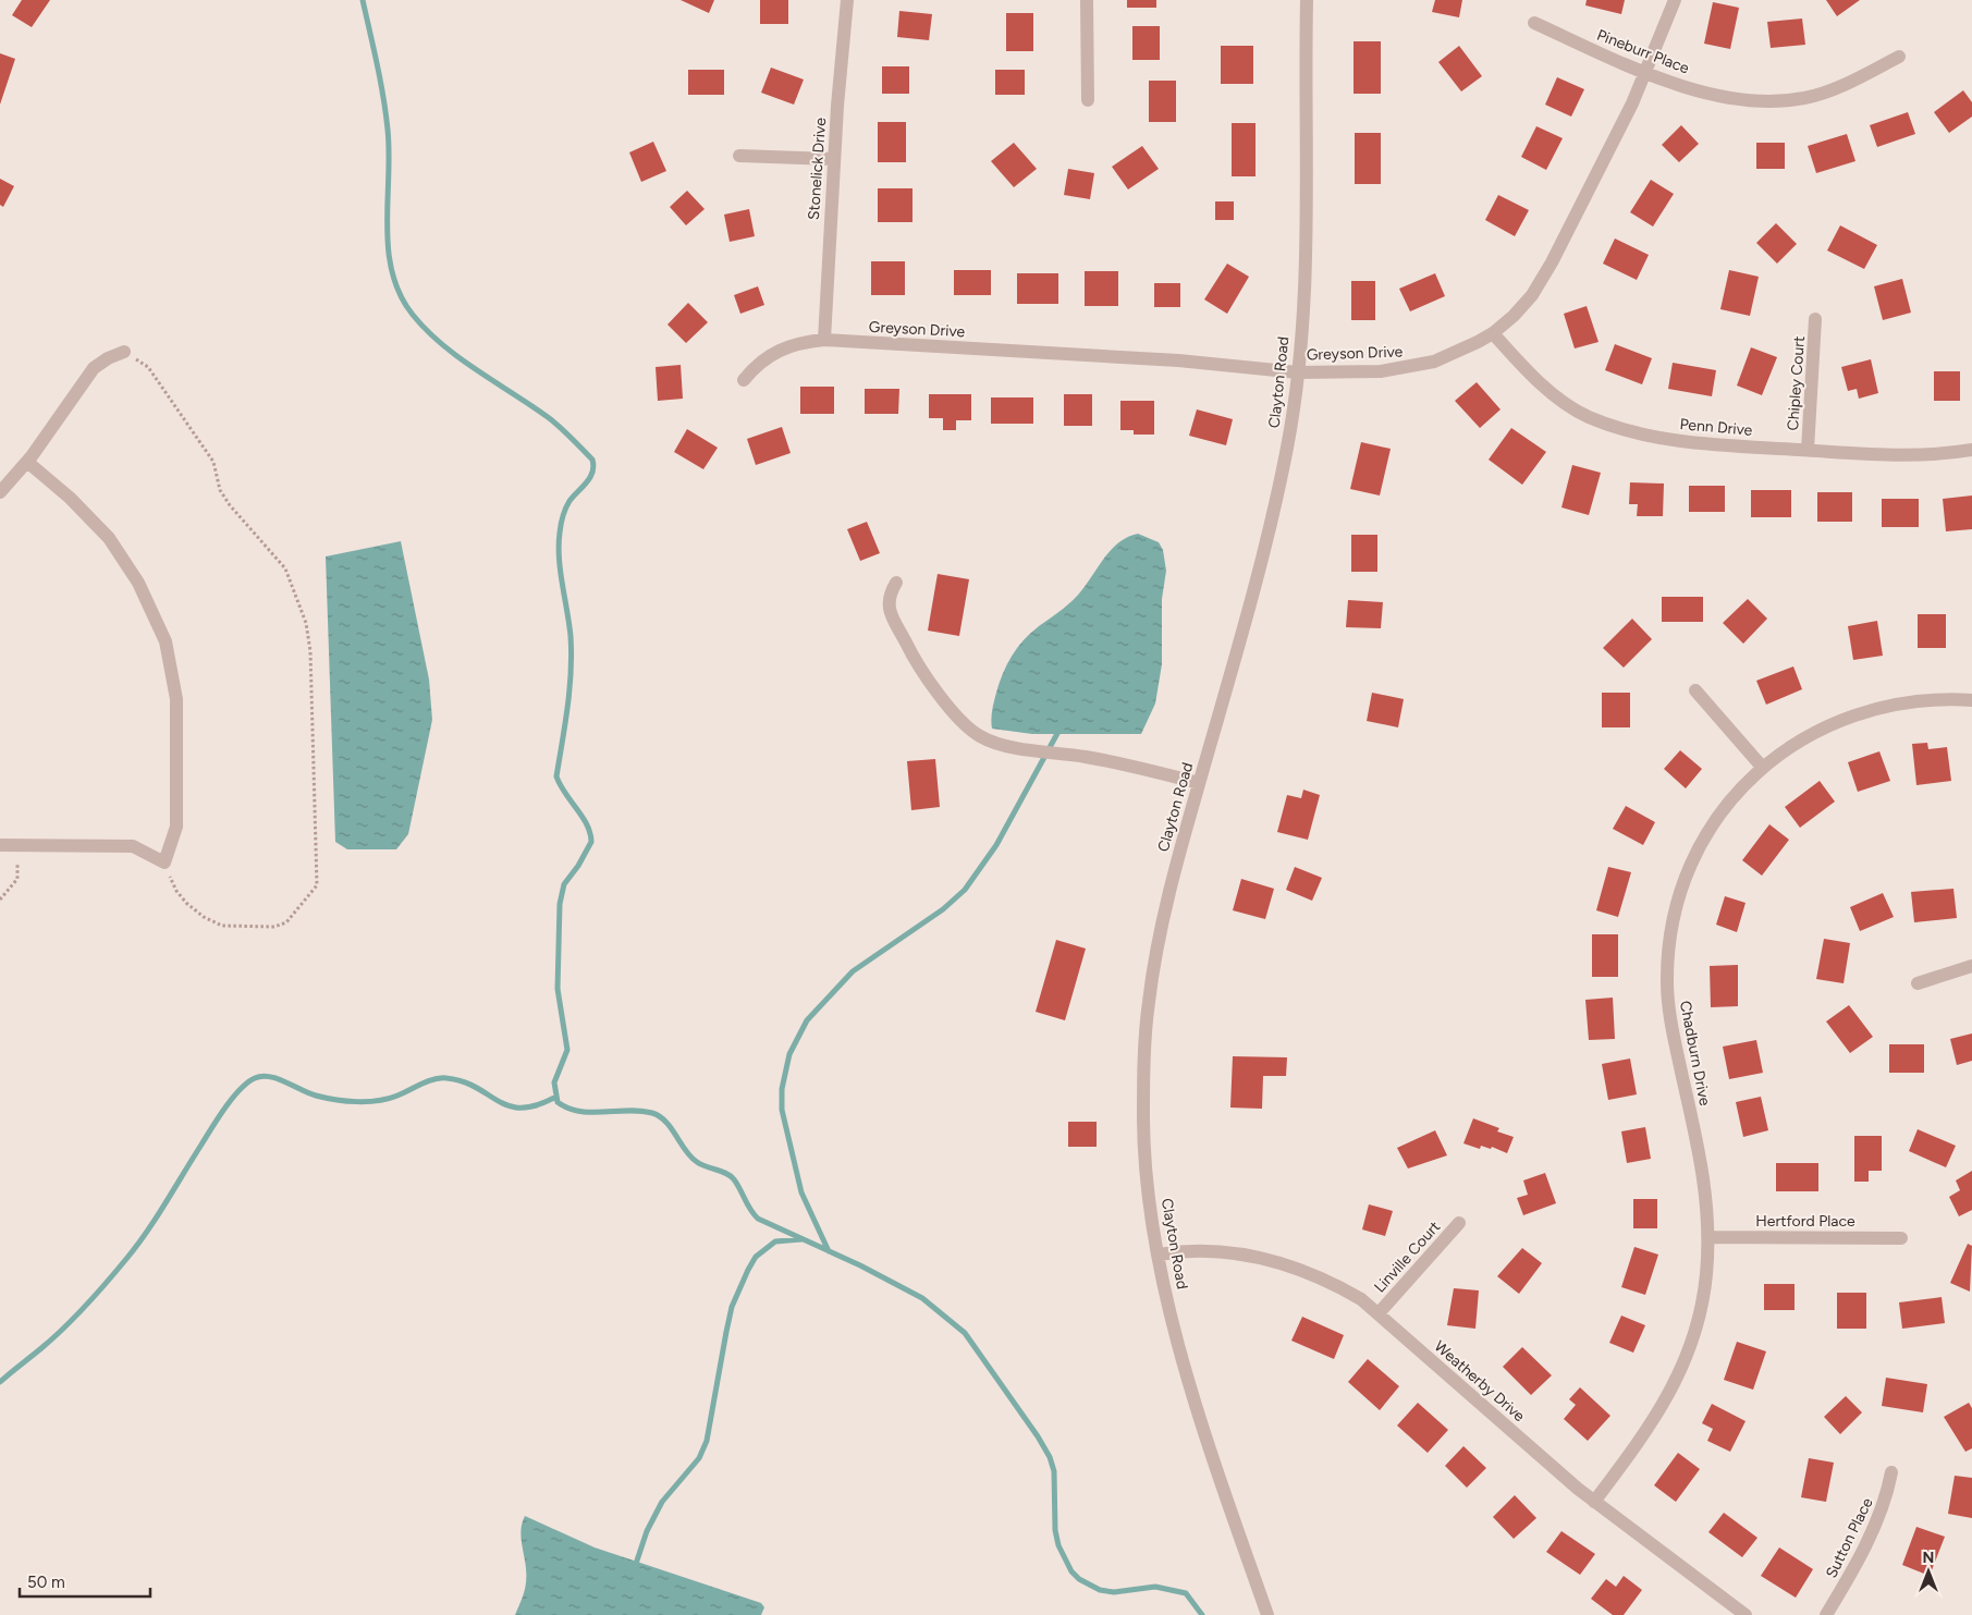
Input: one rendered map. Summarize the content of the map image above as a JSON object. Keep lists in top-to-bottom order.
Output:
{
  "streets": {
    "street": [
      "Pineburr Place",
      "Stonelick Drive",
      "Greyson Drive",
      "Clayton Road",
      "Chipley Court",
      "Penn Drive",
      "Chadburn Drive",
      "Hertford Place",
      "Linville Court",
      "Weatherby Drive",
      "Sutton Place"
    ]
  },
  "crossings": [
    ["Pineburr Place", "Greyson Drive"],
    ["Stonelick Drive", "Greyson Drive"],
    ["Greyson Drive", "Clayton Road"],
    ["Greyson Drive", "Penn Drive"],
    ["Clayton Road", "Weatherby Drive"],
    ["Chipley Court", "Penn Drive"],
    ["Chadburn Drive", "Hertford Place"],
    ["Chadburn Drive", "Weatherby Drive"],
    ["Linville Court", "Weatherby Drive"]
  ],
  "scale_bar": "50 m",
  "north": "top"
}
